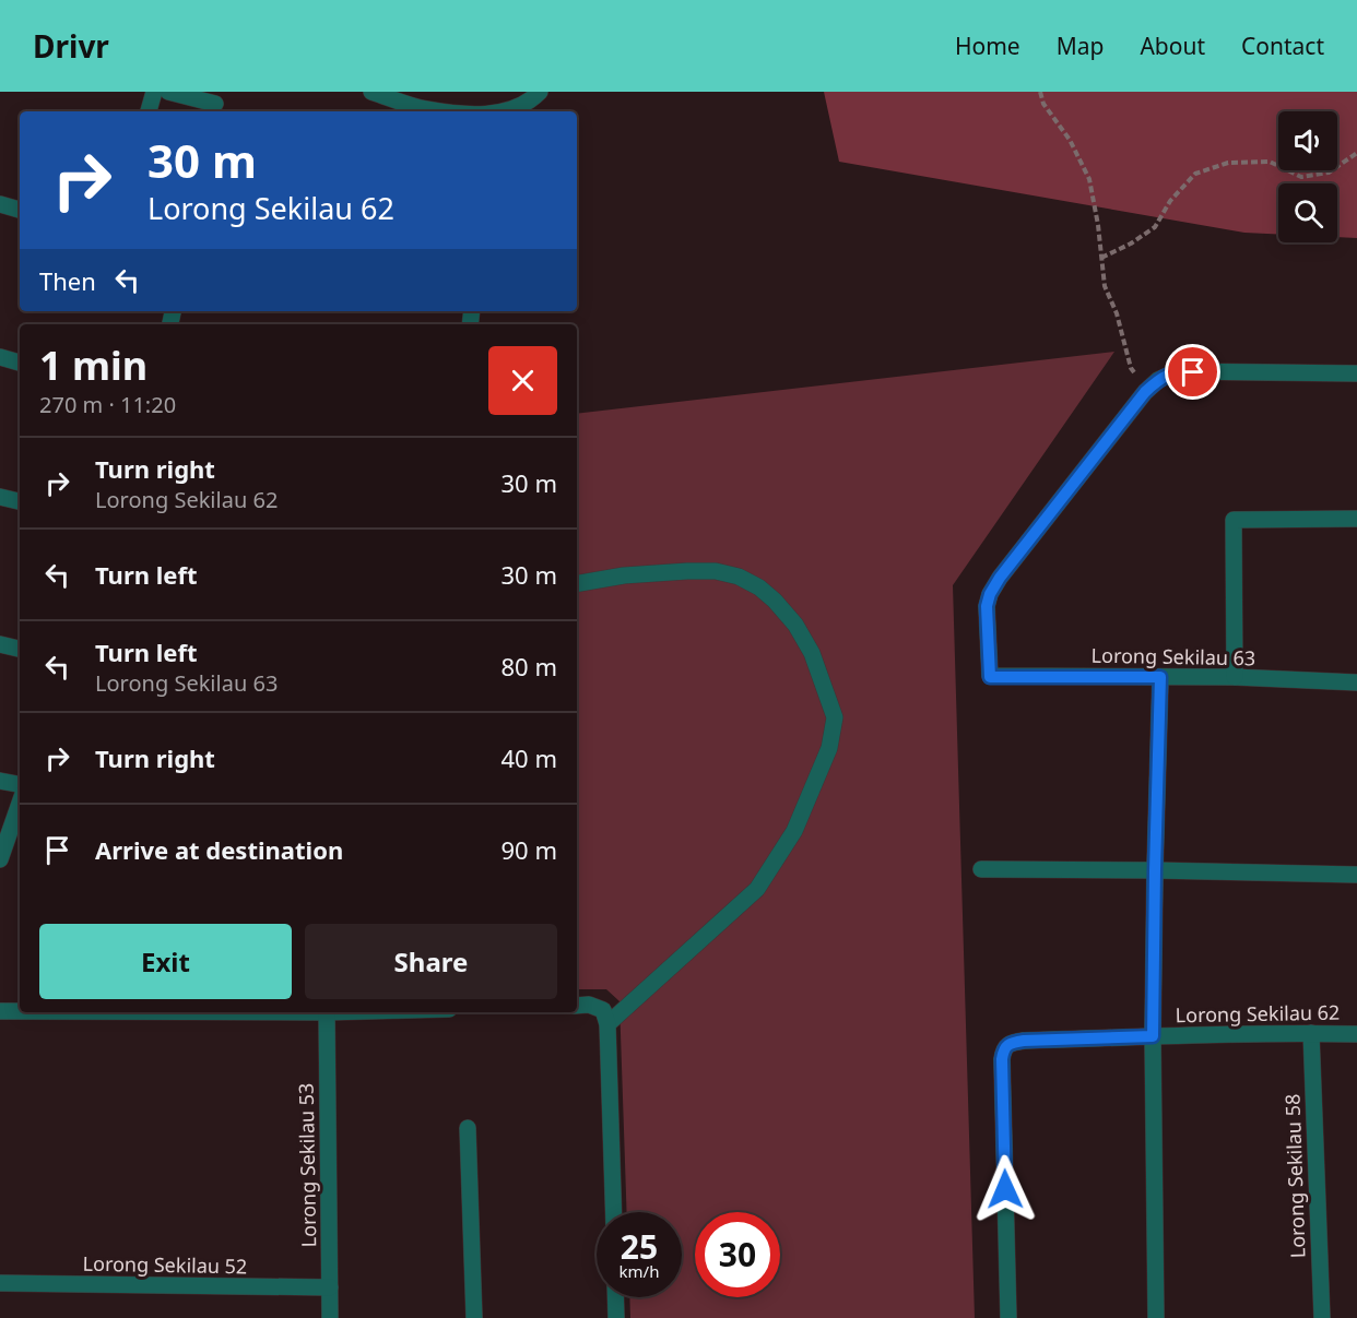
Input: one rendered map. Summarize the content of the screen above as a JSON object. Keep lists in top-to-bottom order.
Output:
{
  "streets": {
    "street": [
      "Lorong Sekilau 63",
      "Lorong Sekilau 62",
      "Lorong Sekilau 53",
      "Lorong Sekilau 58",
      "Lorong Sekilau 52"
    ]
  },
  "crossings": [
    ["Lorong Sekilau 62", "Lorong Sekilau 58"],
    ["Lorong Sekilau 53", "Lorong Sekilau 52"]
  ],
  "page": {
    "header": "Drivr",
    "nav": [
      "Home",
      "Map",
      "About",
      "Contact"
    ],
    "turn": ["30 m", "Lorong Sekilau 62"],
    "then": "Then",
    "heading": ["1 min", "270 m · 11:20"],
    "list": [
      {
        "name": "Turn right",
        "note": "Lorong Sekilau 62",
        "value": "30 m"
      },
      {
        "name": "Turn left",
        "value": "30 m"
      },
      {
        "name": "Turn left",
        "note": "Lorong Sekilau 63",
        "value": "80 m"
      },
      {
        "name": "Turn right",
        "value": "40 m"
      },
      {
        "name": "Arrive at destination",
        "value": "90 m"
      }
    ],
    "buttons": ["Exit", "Share"],
    "speed": "25 km/h",
    "limit": "30"
  }
}
